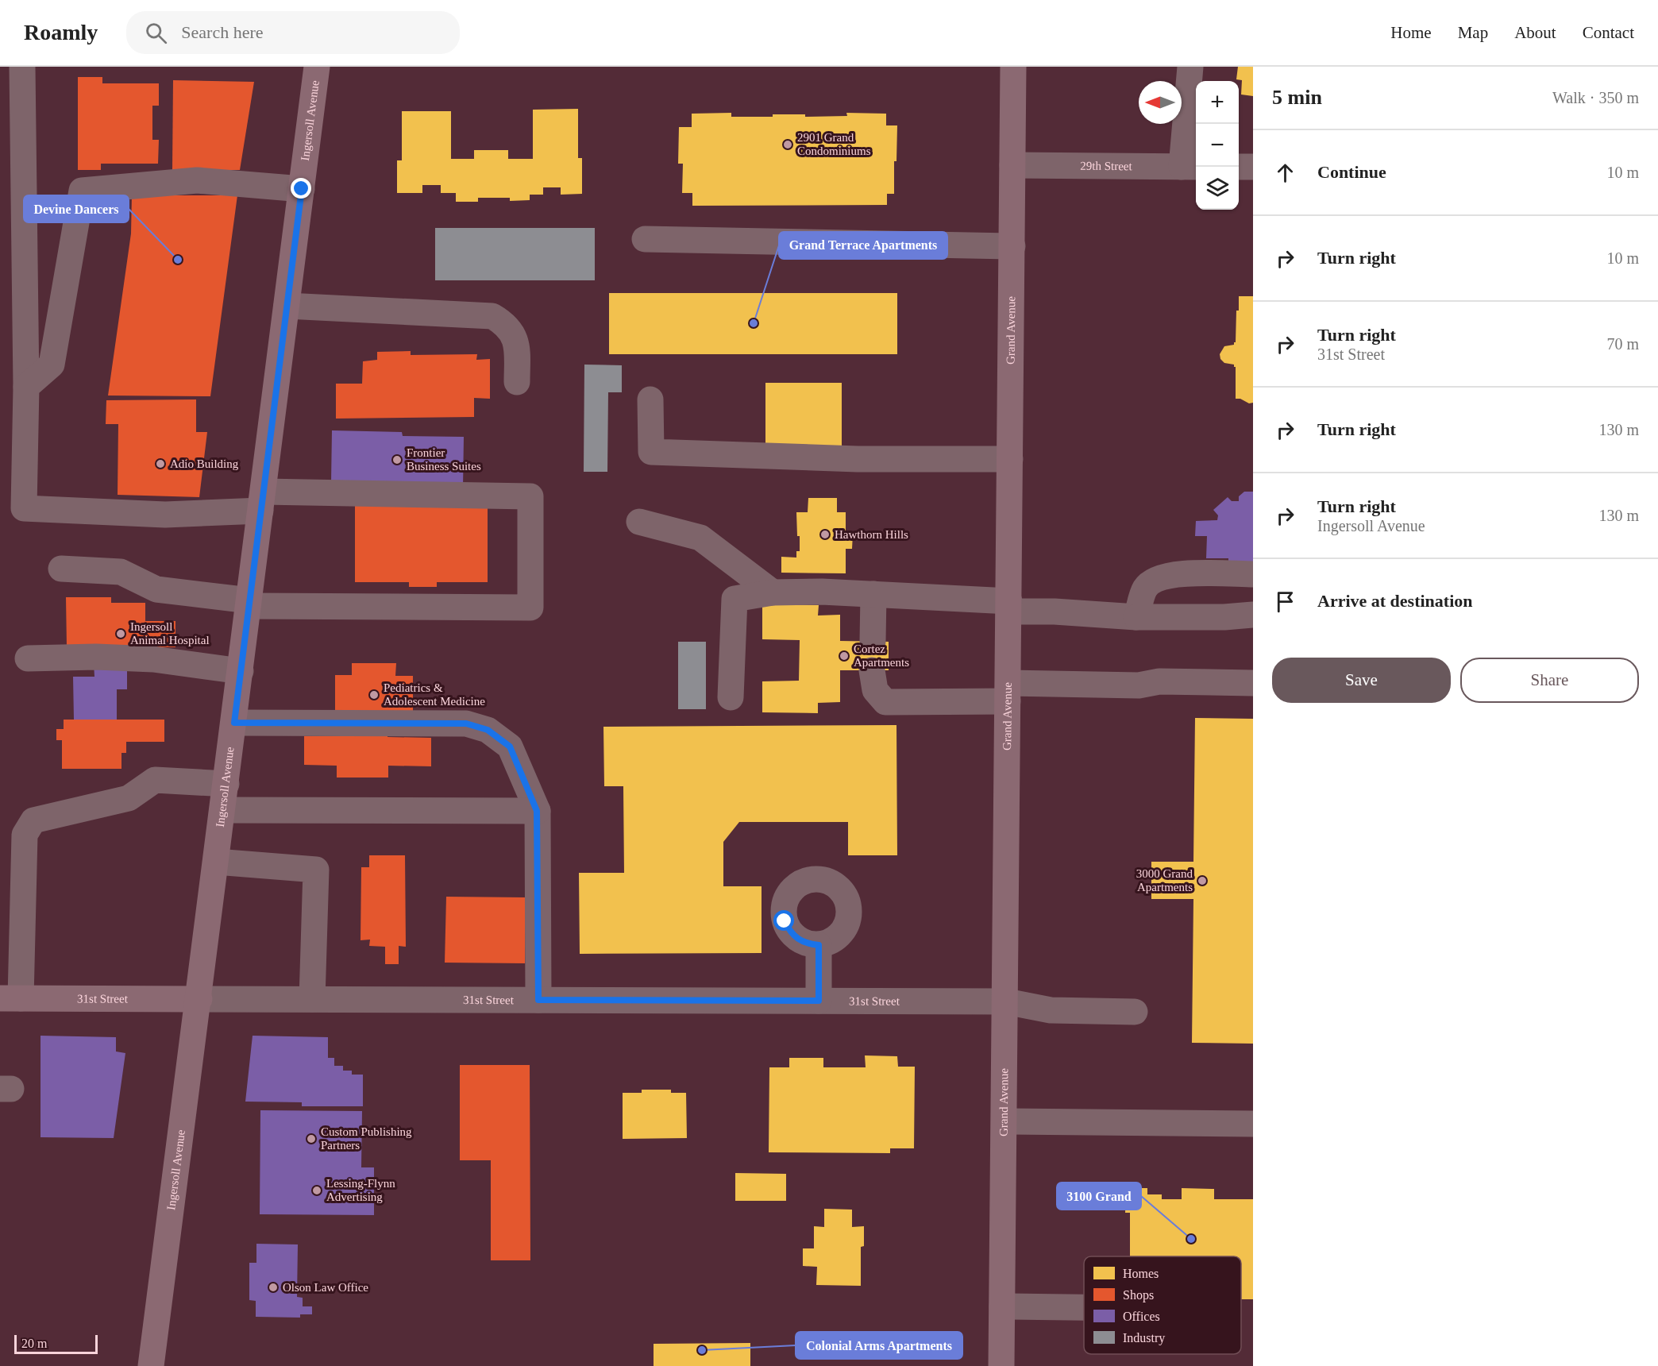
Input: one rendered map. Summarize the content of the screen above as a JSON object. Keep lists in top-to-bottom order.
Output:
{
  "streets": {
    "main road": ["Ingersoll Avenue", "Grand Avenue", "31st Street"],
    "street": ["29th Street"]
  },
  "crossings": [
    ["Ingersoll Avenue", "31st Street"],
    ["29th Street", "Grand Avenue"],
    ["Grand Avenue", "31st Street"]
  ],
  "places": [
    "2901 Grand Condominiums",
    "Devine Dancers",
    "Grand Terrace Apartments",
    "Frontier Business Suites",
    "Adio Building",
    "Hawthorn Hills",
    "Ingersoll Animal Hospital",
    "Cortez Apartments",
    "Pediatrics & Adolescent Medicine",
    "3000 Grand Apartments",
    "Custom Publishing Partners",
    "Lessing-Flynn Advertising",
    "3100 Grand",
    "Olson Law Office",
    "Colonial Arms Apartments"
  ],
  "legend": [
    "Homes",
    "Shops",
    "Offices",
    "Industry"
  ],
  "scale_bar": "20 m",
  "north": "left",
  "page": {
    "header": "Roamly",
    "search": "Search here",
    "nav": [
      "Home",
      "Map",
      "About",
      "Contact"
    ],
    "heading": ["5 min", "Walk · 350 m"],
    "map_buttons": ["+", "−"],
    "list": [
      ["Continue", "10 m"],
      ["Turn right", "10 m"],
      ["Turn right", "31st Street", "70 m"],
      ["Turn right", "130 m"],
      ["Turn right", "Ingersoll Avenue", "130 m"],
      "Arrive at destination"
    ],
    "buttons": ["Save", "Share"],
    "scale": "20 m"
  }
}
